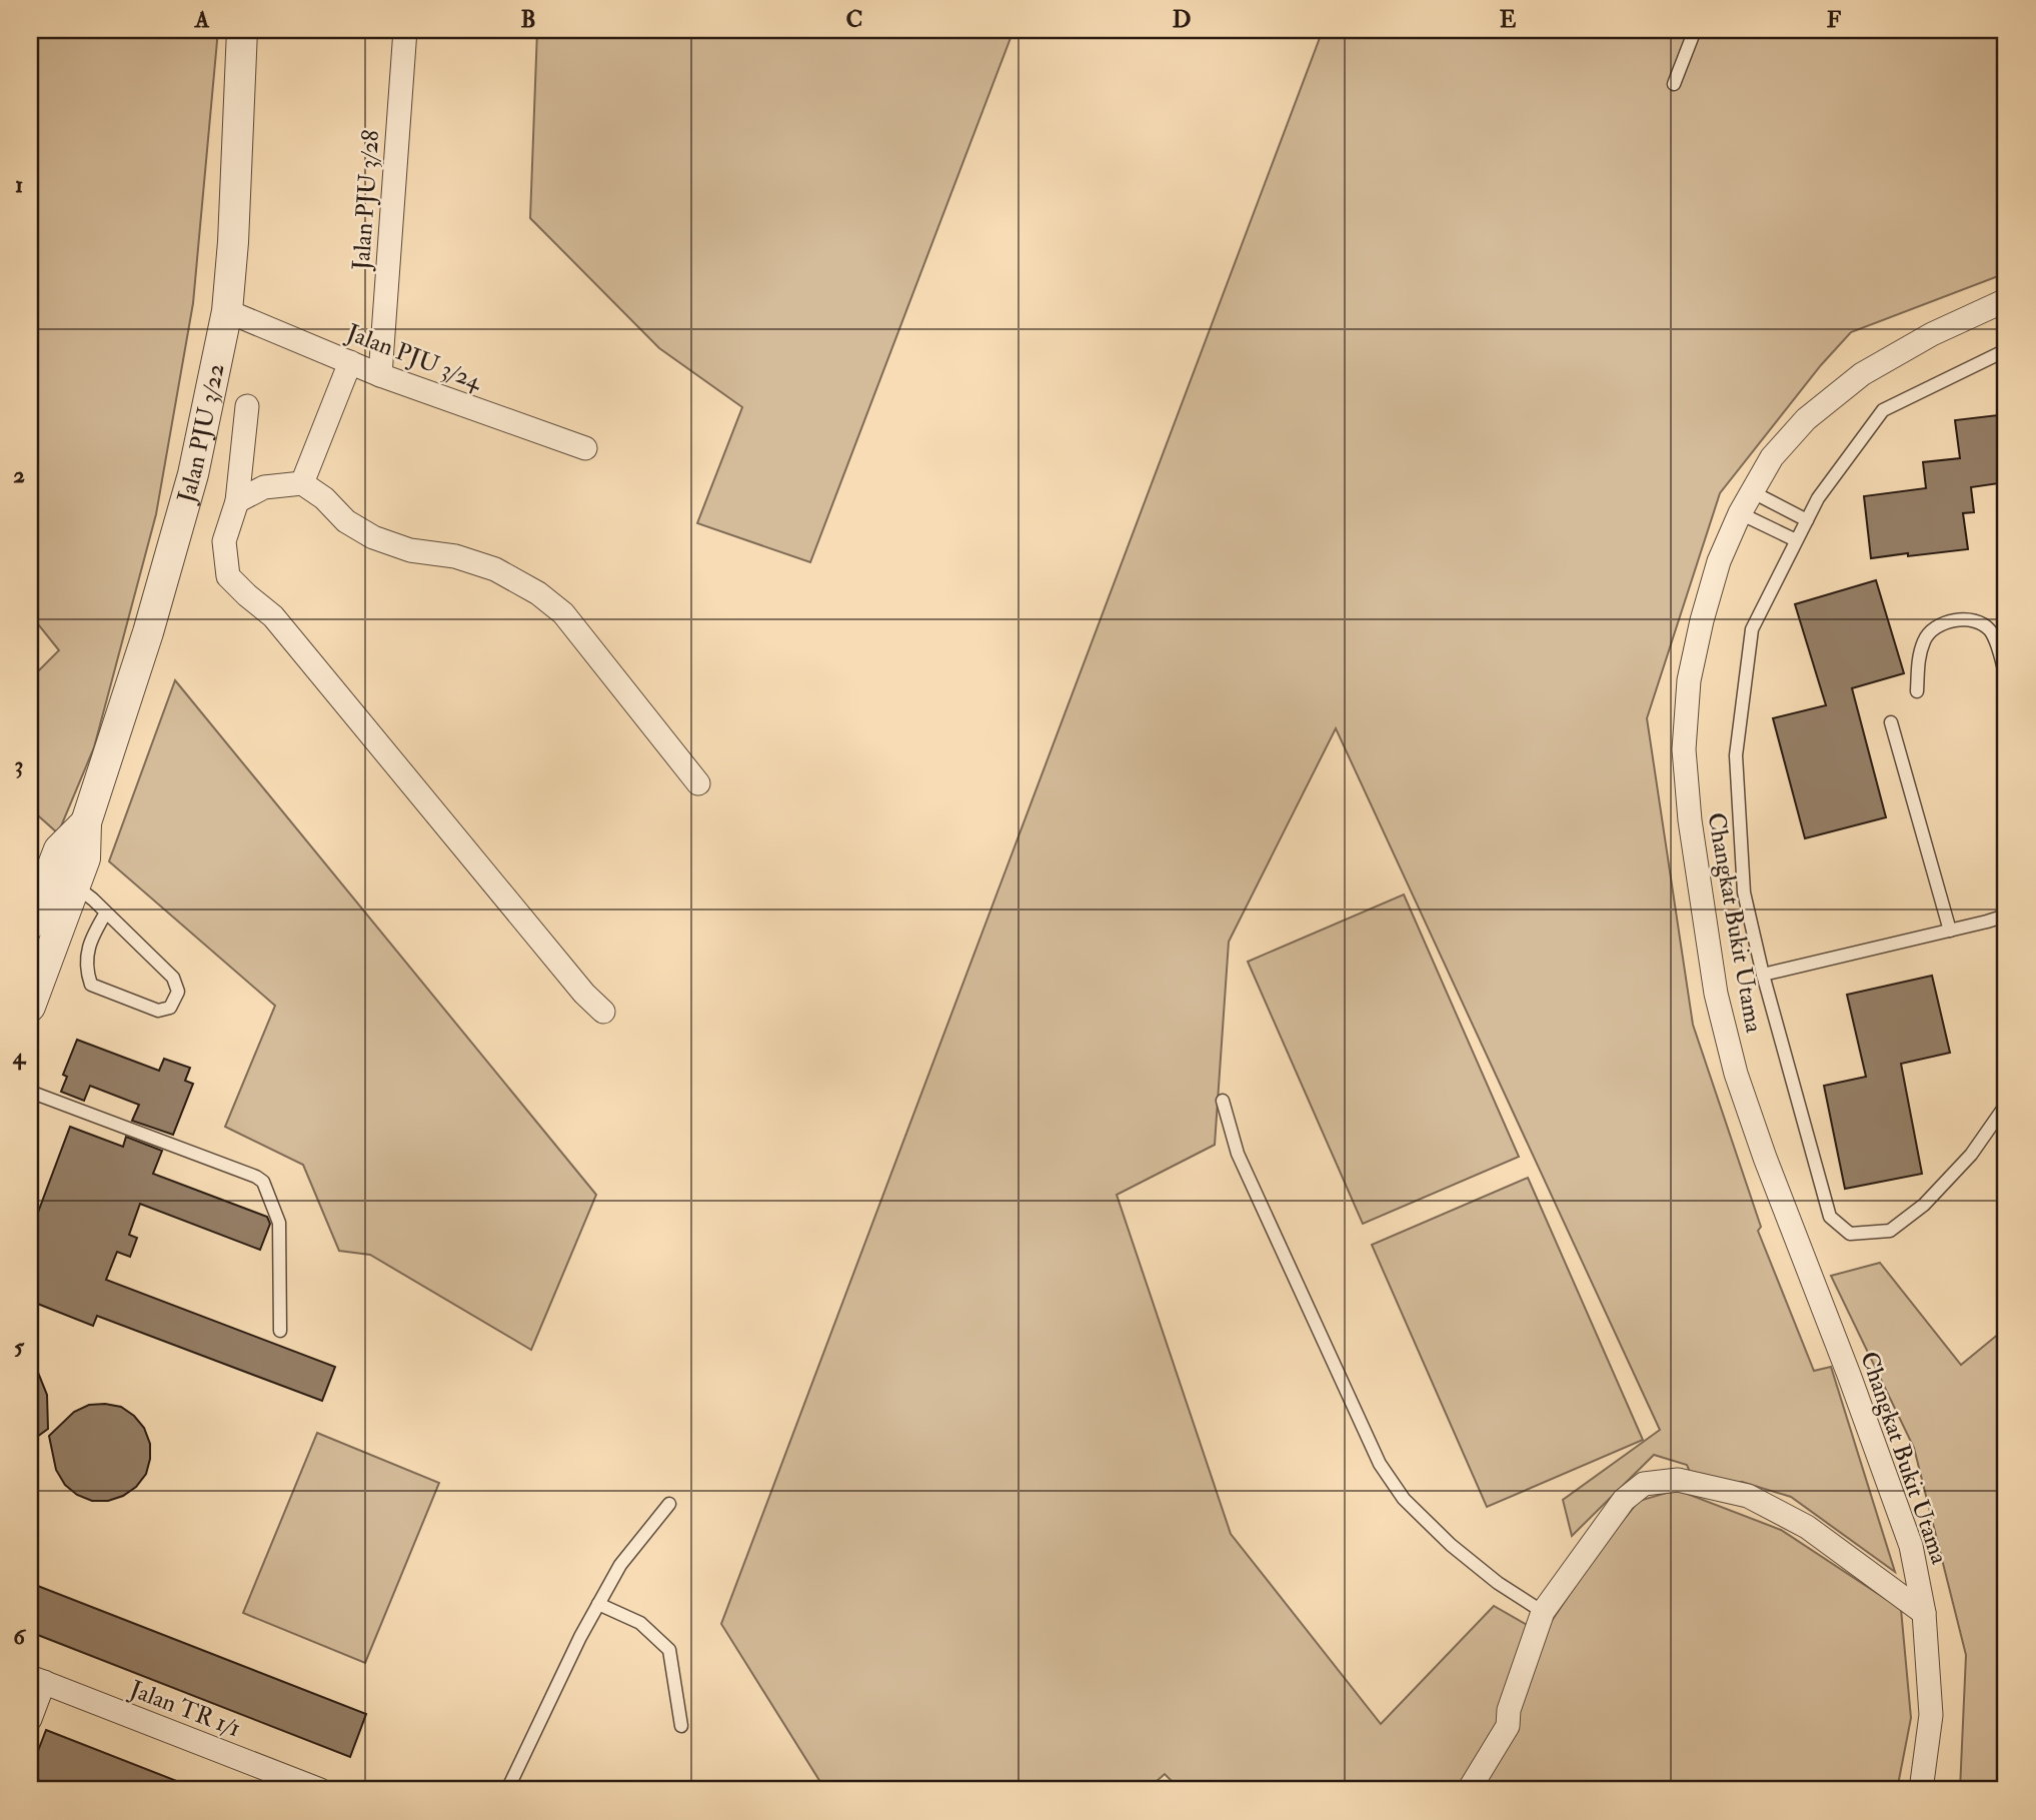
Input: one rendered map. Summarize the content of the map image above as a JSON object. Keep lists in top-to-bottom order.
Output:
{
  "streets": {
    "street": [
      "Jalan PJU 3/28",
      "Jalan PJU 3/24",
      "Jalan PJU 3/22",
      "Changkat Bukit Utama",
      "Jalan TR 1/1"
    ]
  },
  "crossings": [
    ["Jalan PJU 3/28", "Jalan PJU 3/24"],
    ["Jalan PJU 3/24", "Jalan PJU 3/22"]
  ],
  "grid": {
    "columns": [
      "A",
      "B",
      "C",
      "D",
      "E",
      "F"
    ],
    "rows": [
      "1",
      "2",
      "3",
      "4",
      "5",
      "6"
    ]
  }
}
